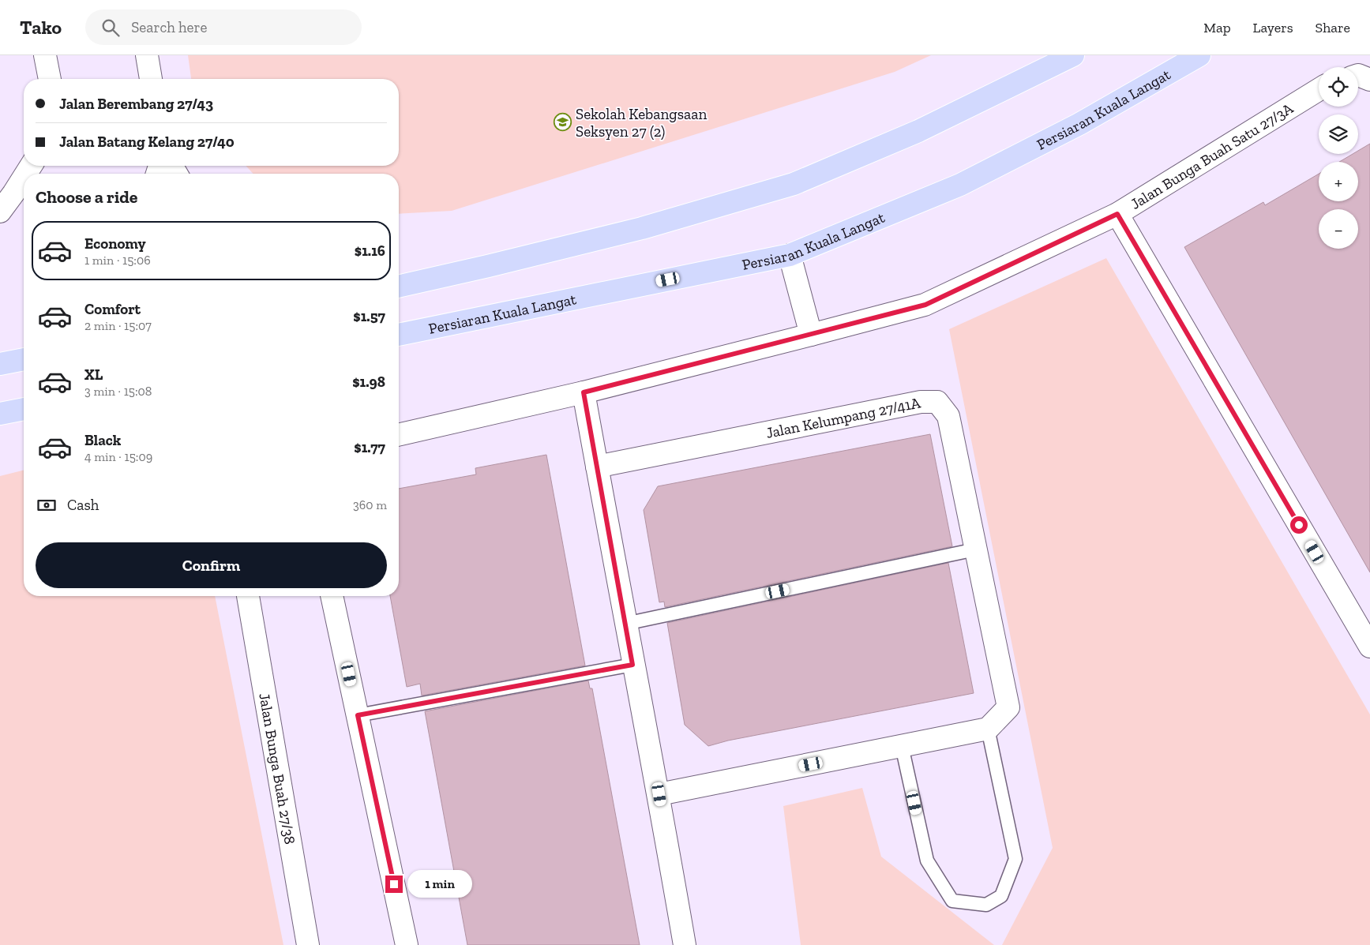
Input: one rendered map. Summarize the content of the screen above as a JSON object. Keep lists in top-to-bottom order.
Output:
{
  "streets": {
    "main road": ["Persiaran Kuala Langat"],
    "street": ["Jalan Bunga Buah Satu 27/3A", "Jalan Kelumpang 27/41A", "Jalan Bunga Buah 27/38"]
  },
  "places": {
    "school or university": ["Sekolah Kebangsaan Seksyen 27 (2)"]
  },
  "page": {
    "header": "Tako",
    "search": "Search here",
    "nav": ["Map", "Layers", "Share"],
    "map_buttons": ["+", "−"],
    "banner": ["Jalan Berembang 27/43", "Jalan Batang Kelang 27/40"],
    "heading": "Choose a ride",
    "list": [
      {
        "name": "Economy",
        "note": "1 min · 15:06",
        "value": "$1.16"
      },
      {
        "name": "Comfort",
        "note": "2 min · 15:07",
        "value": "$1.57"
      },
      {
        "name": "XL",
        "note": "3 min · 15:08",
        "value": "$1.98"
      },
      {
        "name": "Black",
        "note": "4 min · 15:09",
        "value": "$1.77"
      }
    ],
    "pay": ["Cash", "360 m"],
    "buttons": "Confirm",
    "bubble": "1 min"
  }
}
